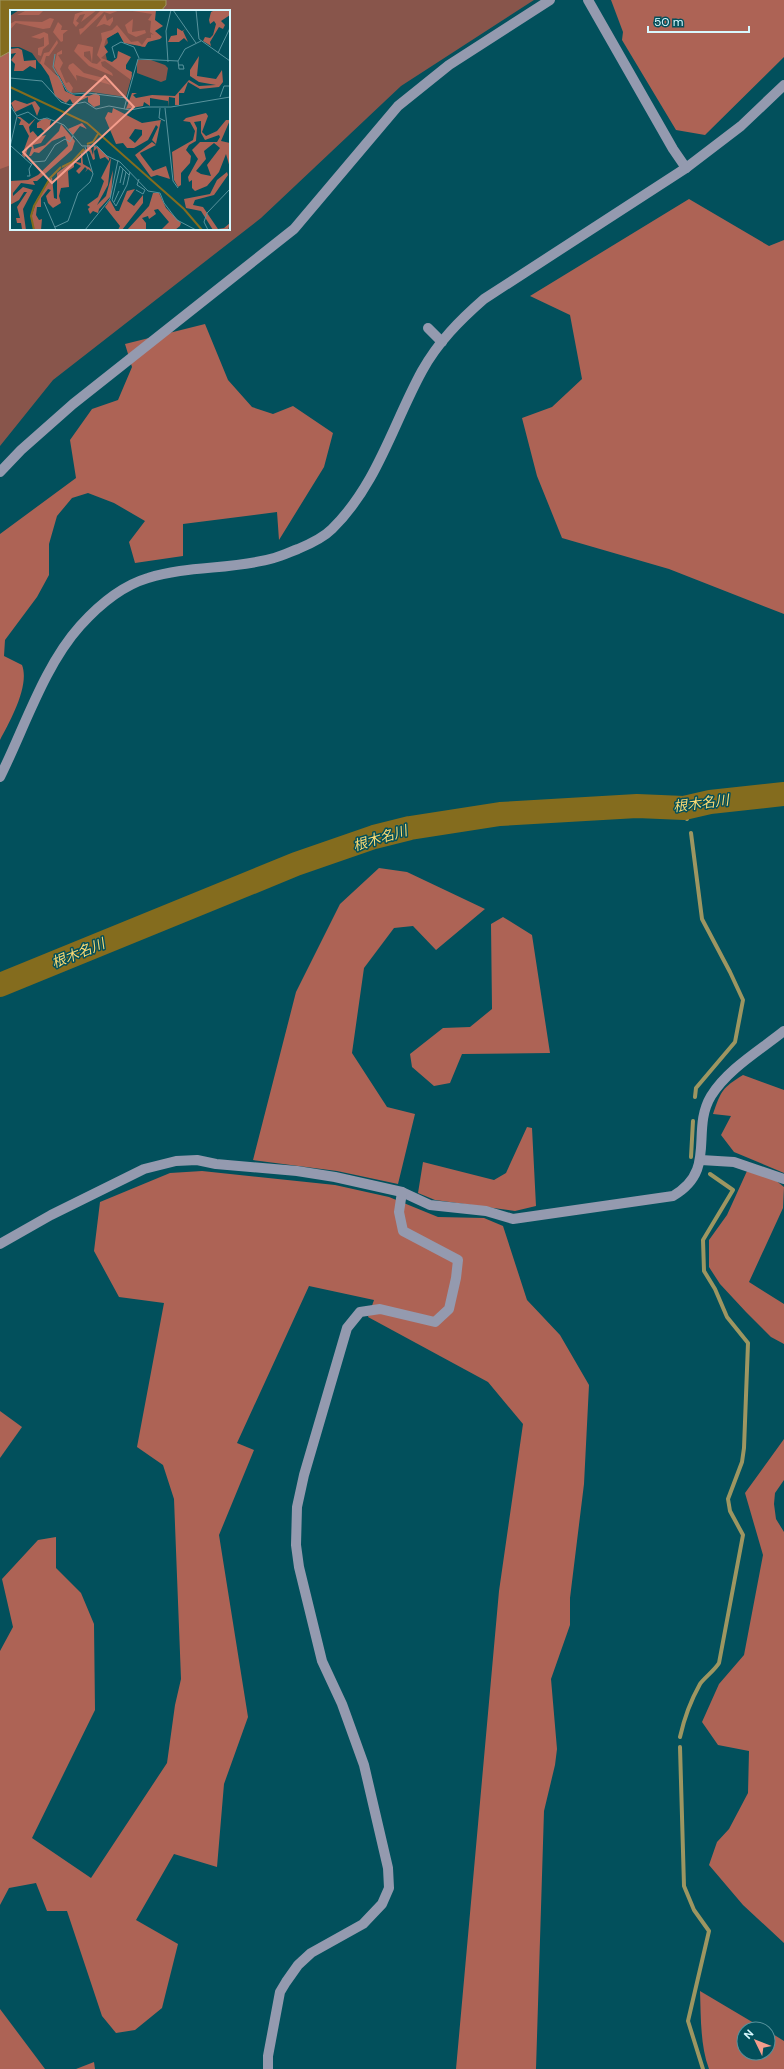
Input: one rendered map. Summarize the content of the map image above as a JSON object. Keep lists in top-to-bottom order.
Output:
{
  "water": ["根木名川"],
  "scale_bar": "50 m",
  "north": "top left"
}
